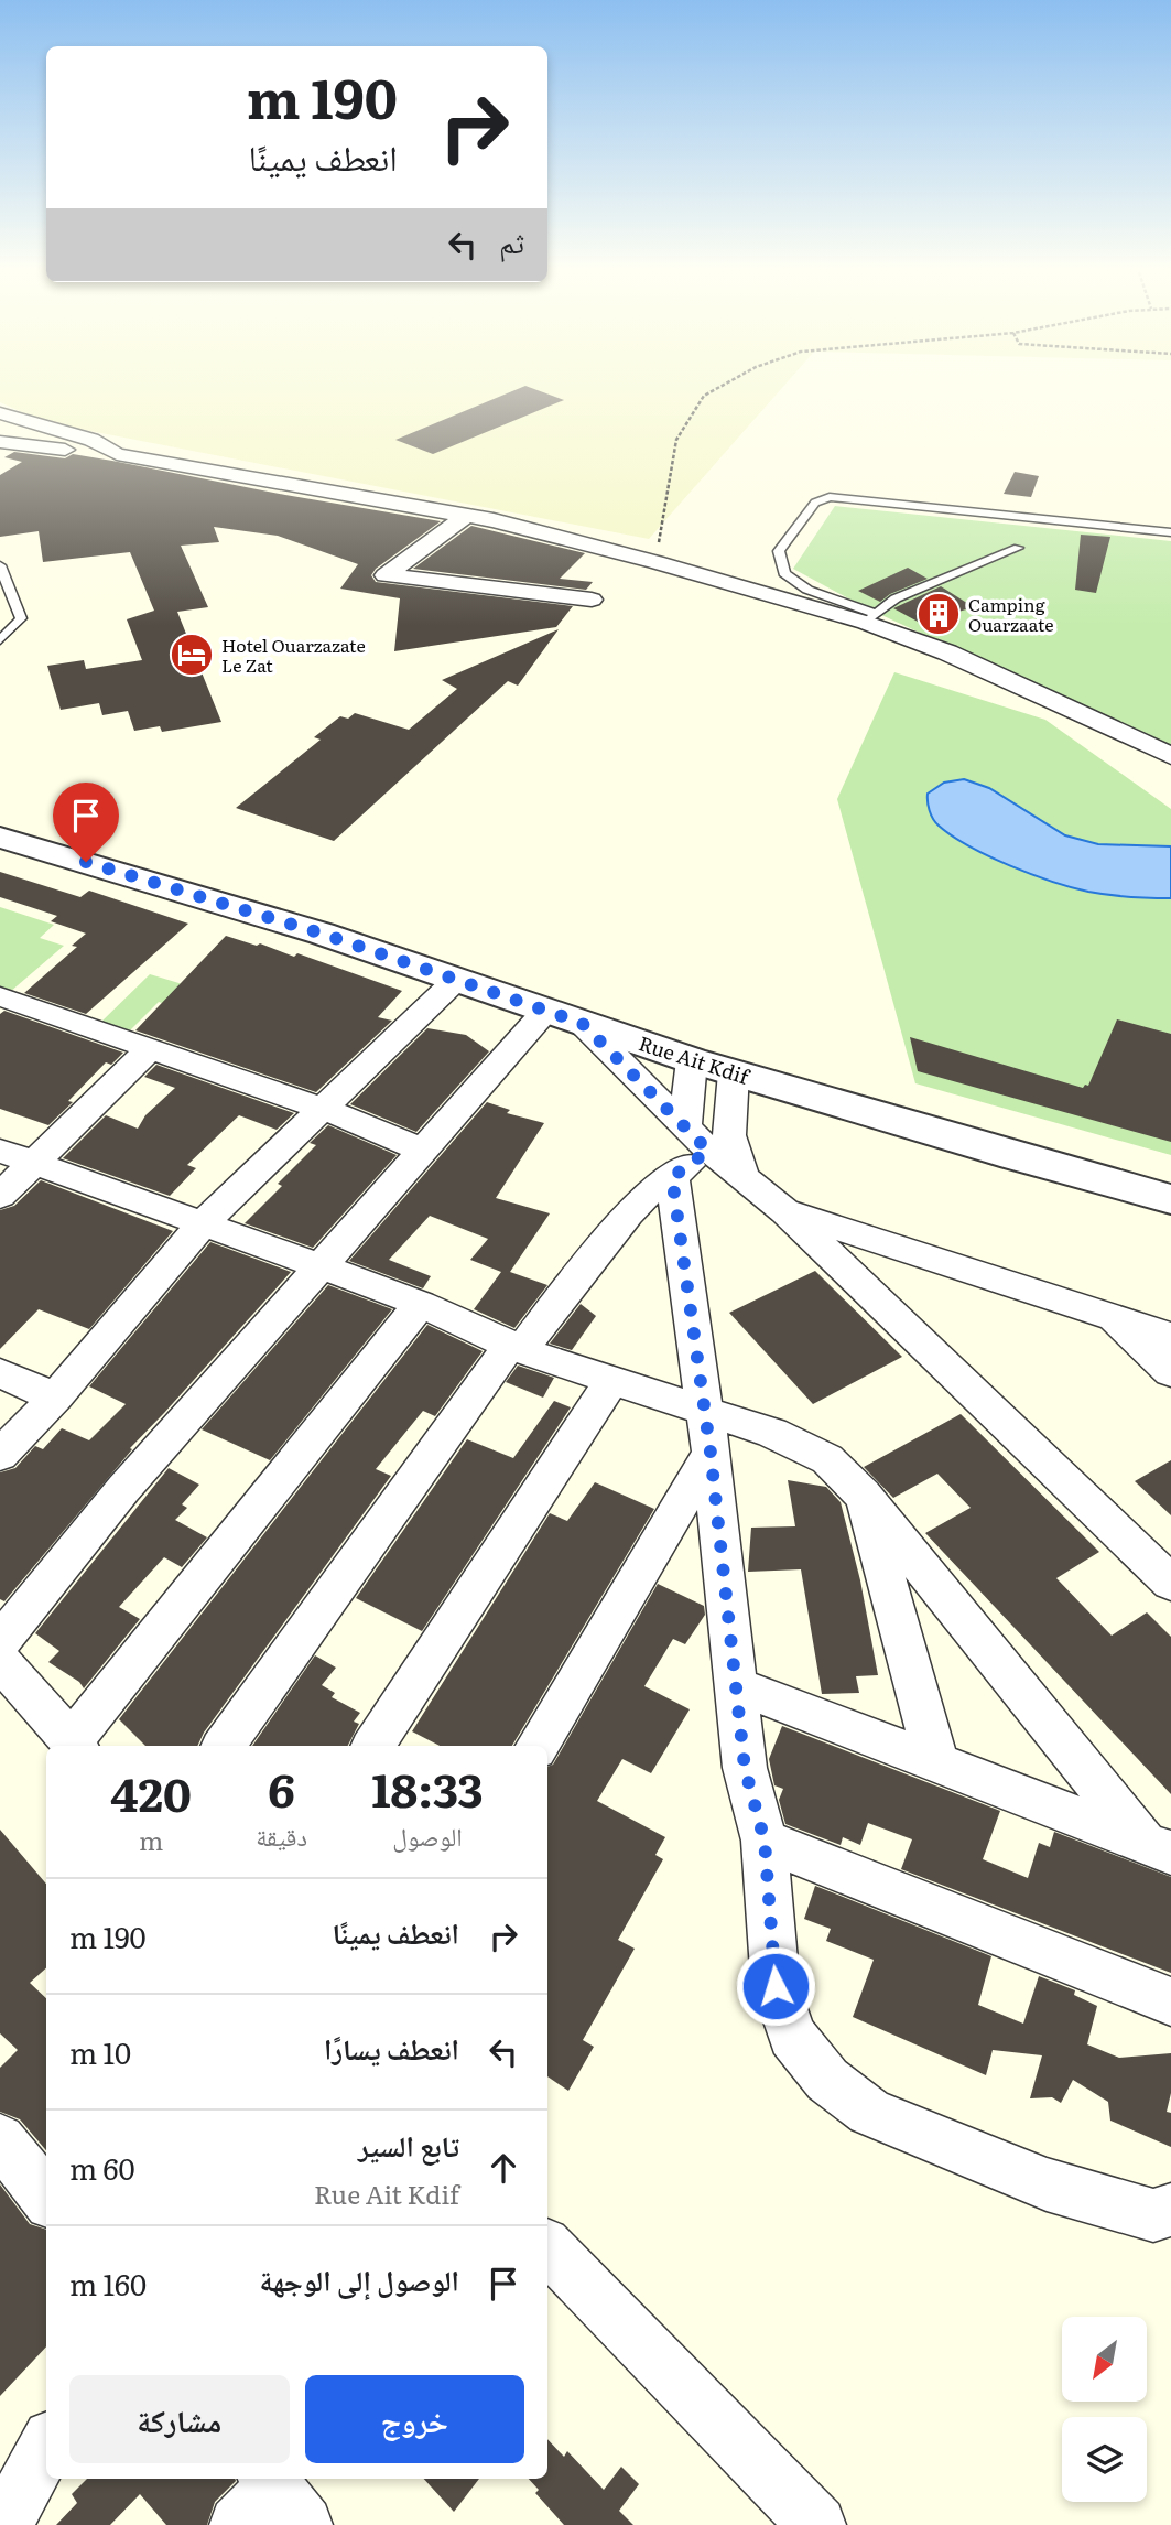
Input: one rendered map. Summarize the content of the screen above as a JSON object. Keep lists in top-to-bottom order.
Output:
{
  "streets": {
    "street": ["Rue Ait Kdif"]
  },
  "places": {
    "building": ["Camping Ouarzaate"],
    "hotel": ["Hotel Ouarzazate Le Zat"]
  },
  "north": "bottom left",
  "page": {
    "turn": ["190 m", "انعطف يمينًا"],
    "then": "ثم",
    "eta": [
      "18:33",
      "الوصول",
      "6",
      "دقيقة",
      "420",
      "m"
    ],
    "list": [
      {
        "name": "انعطف يمينًا",
        "value": "190 m"
      },
      {
        "name": "انعطف يسارًا",
        "value": "10 m"
      },
      {
        "name": "تابع السير",
        "note": "Rue Ait Kdif",
        "value": "60 m"
      },
      {
        "name": "الوصول إلى الوجهة",
        "value": "160 m"
      }
    ],
    "buttons": ["خروج", "مشاركة"]
  }
}
